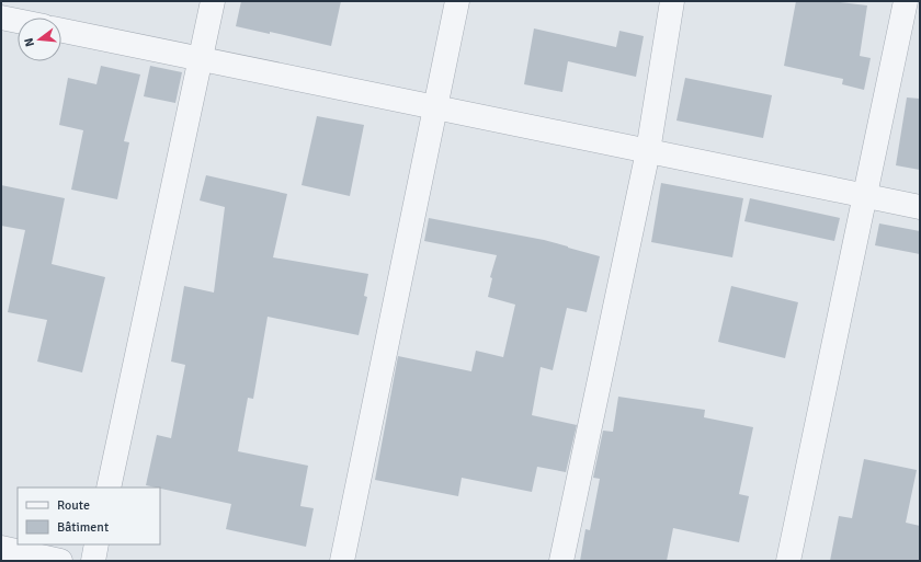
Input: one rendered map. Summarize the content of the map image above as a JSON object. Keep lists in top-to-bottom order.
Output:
{
  "legend": ["Route", "Bâtiment"],
  "north": "left"
}
